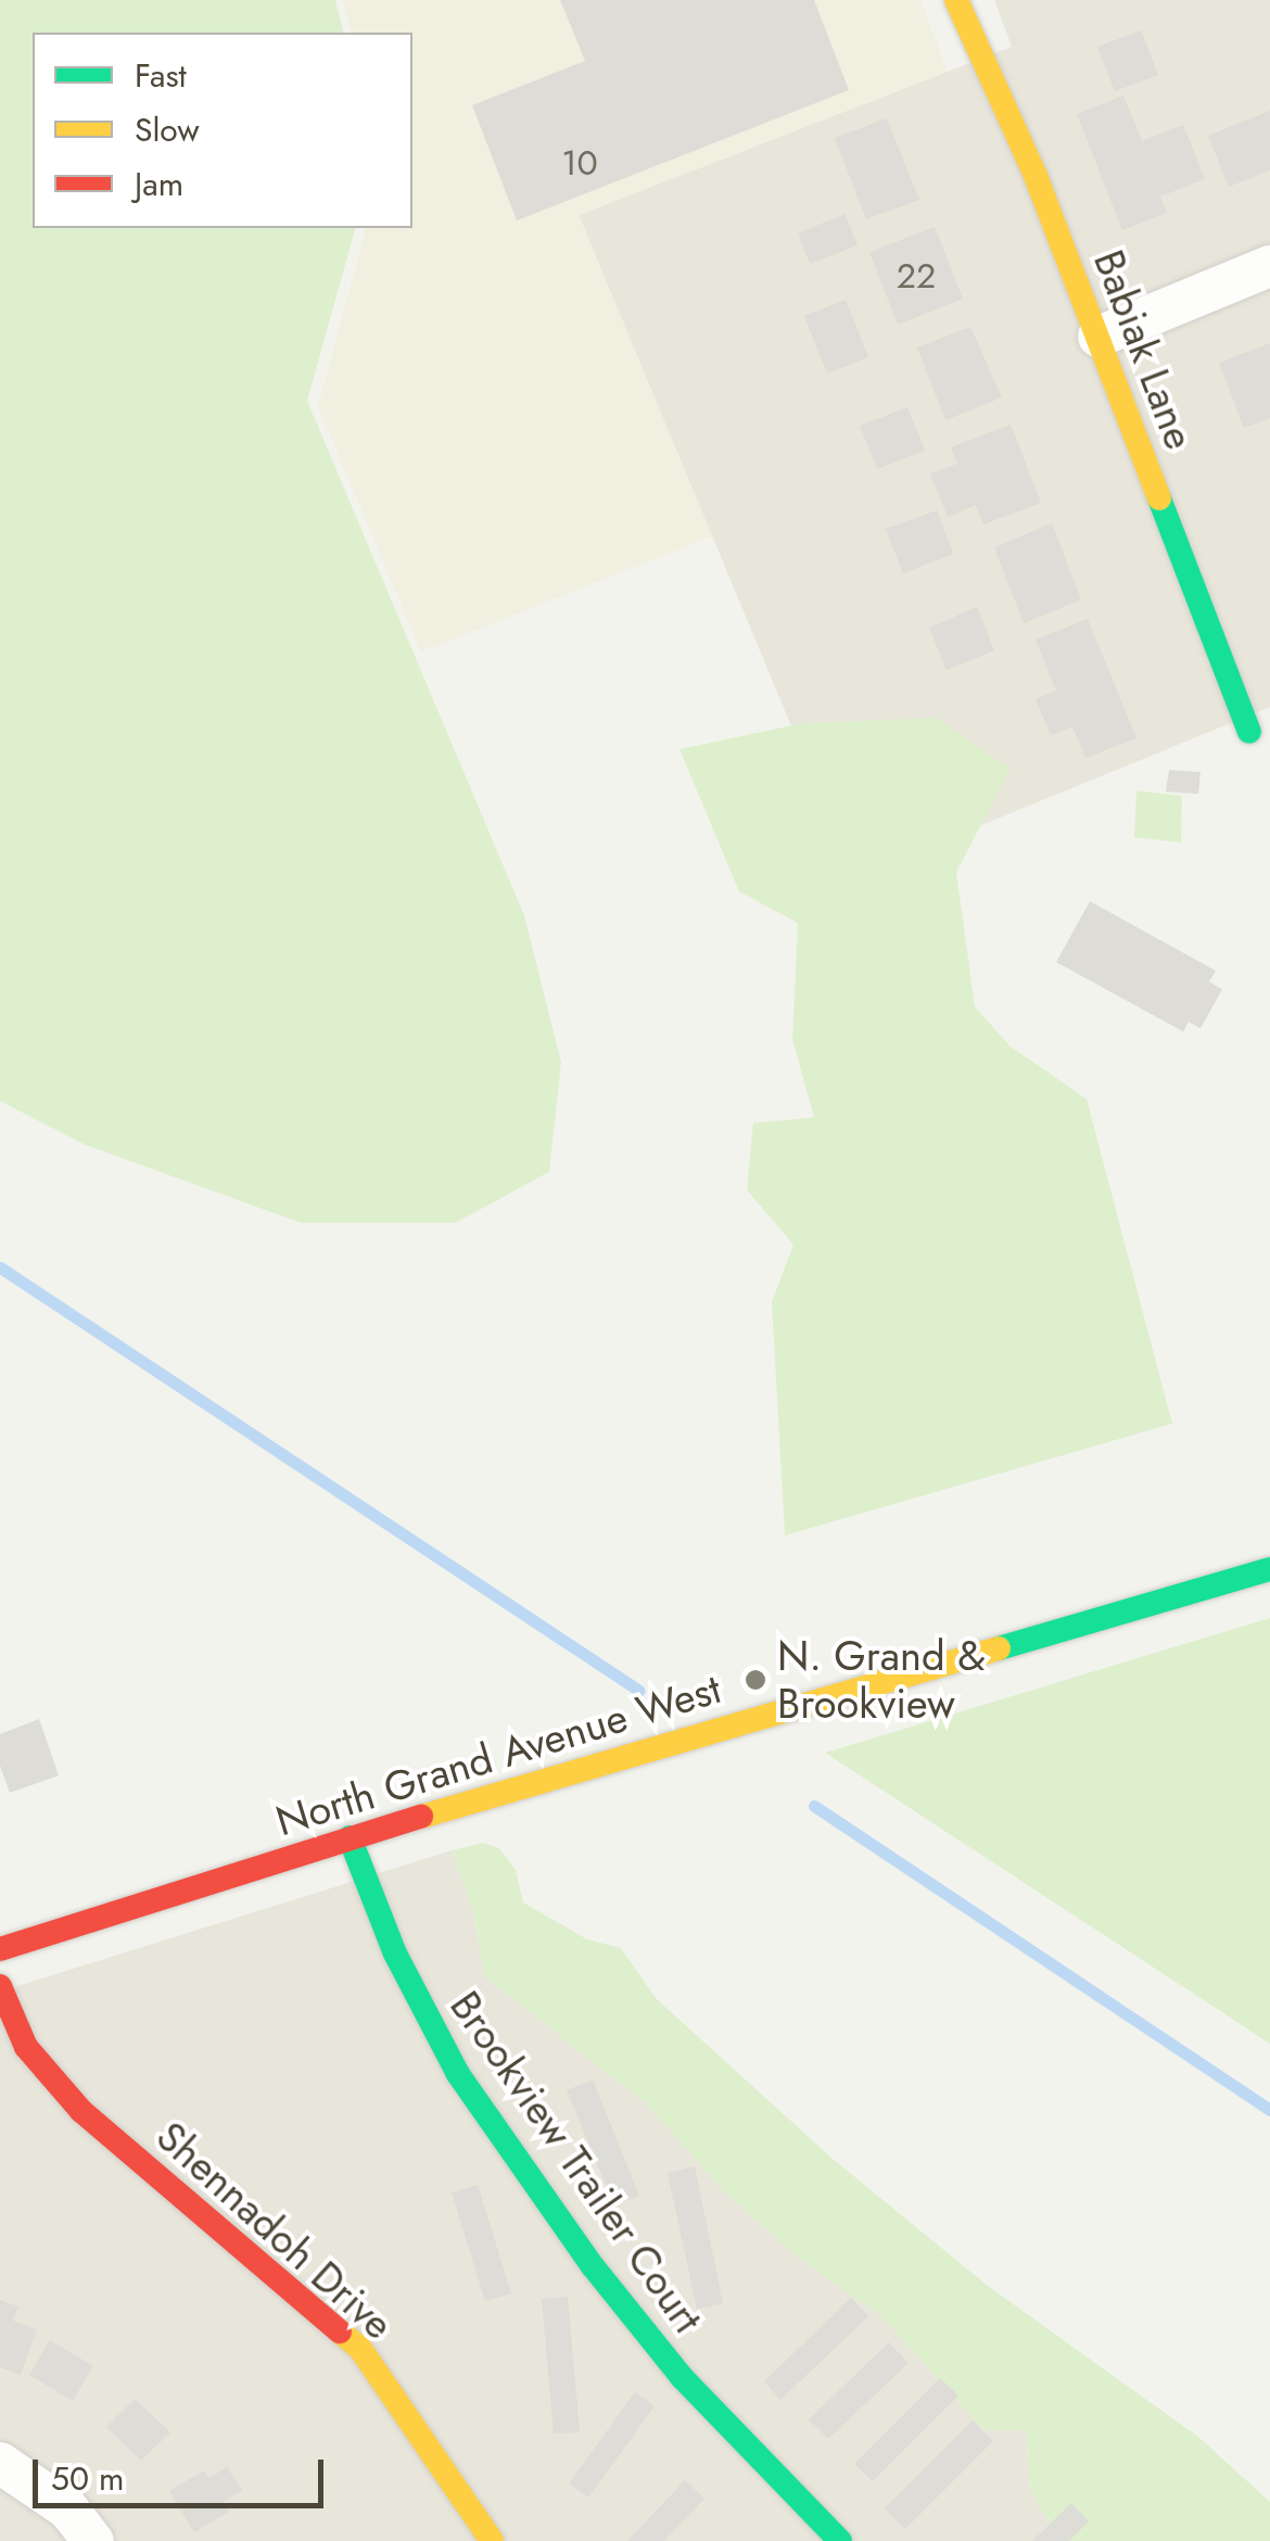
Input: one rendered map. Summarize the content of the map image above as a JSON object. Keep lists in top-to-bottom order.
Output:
{
  "streets": {
    "street": [
      "Babiak Lane",
      "North Grand Avenue West",
      "Brookview Trailer Court",
      "Shennadoh Drive"
    ]
  },
  "crossings": [
    ["North Grand Avenue West", "Brookview Trailer Court"]
  ],
  "places": ["N. Grand & Brookview"],
  "house_numbers": ["10", "22"],
  "legend": ["Fast", "Slow", "Jam"],
  "scale_bar": "50 m"
}
